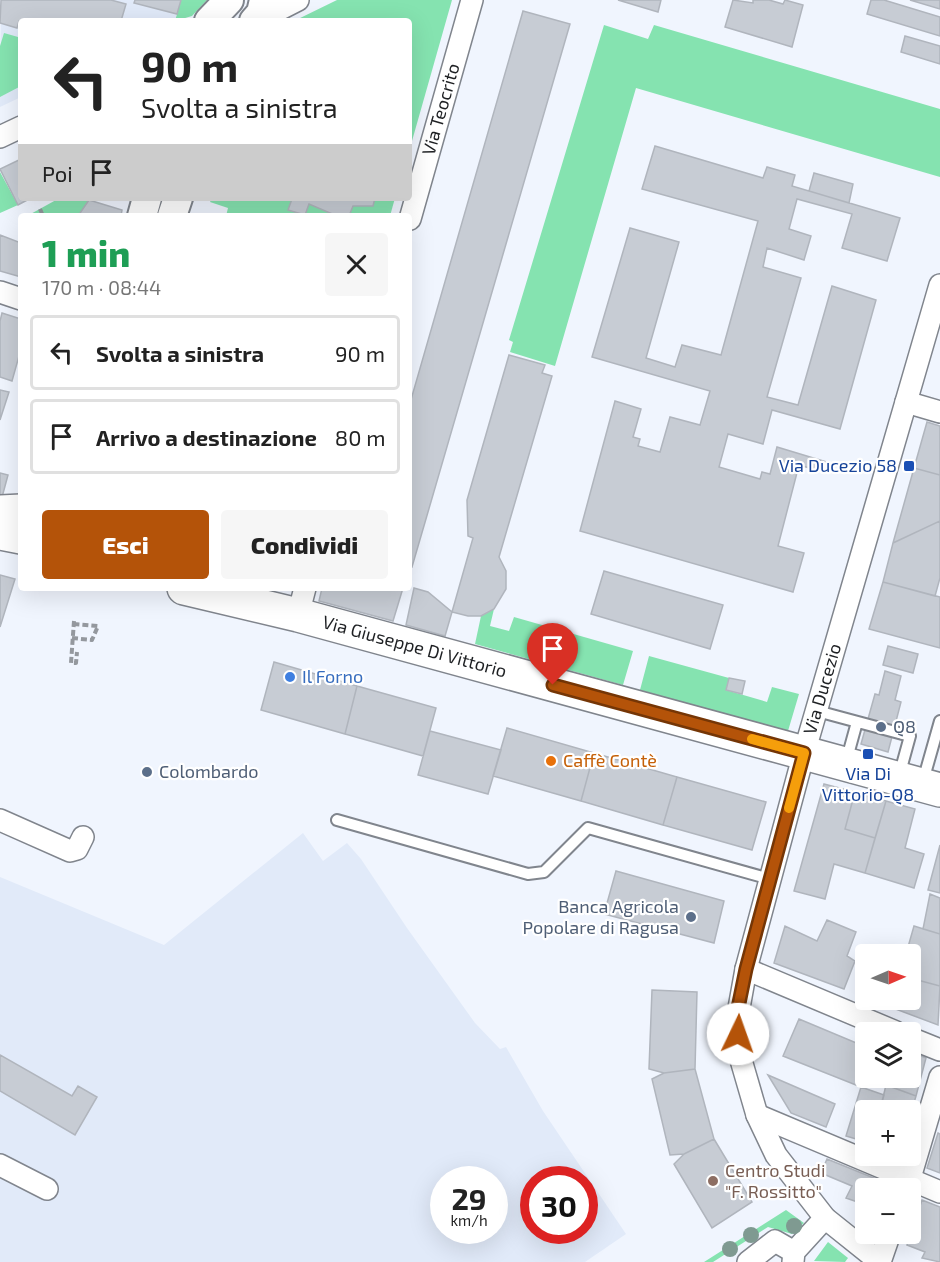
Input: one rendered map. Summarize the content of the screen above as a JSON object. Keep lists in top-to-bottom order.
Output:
{
  "streets": {
    "main road": ["Via Giuseppe Di Vittorio"],
    "street": ["Via Teocrito", "Via Ducezio"]
  },
  "crossings": [
    ["Via Giuseppe Di Vittorio", "Via Ducezio"]
  ],
  "places": {
    "transit": ["Via Ducezio 58", "Via Di Vittorio-Q8"],
    "other": [
      "Il Forno",
      "Q8",
      "Caffè Contè",
      "Colombardo",
      "Banca Agricola Popolare di Ragusa",
      "Centro Studi \"F. Rossitto\""
    ]
  },
  "north": "right",
  "page": {
    "turn": ["90 m", "Svolta a sinistra"],
    "then": "Poi",
    "heading": ["1 min", "170 m · 08:44"],
    "list": [
      {
        "name": "Svolta a sinistra",
        "value": "90 m"
      },
      {
        "name": "Arrivo a destinazione",
        "value": "80 m"
      }
    ],
    "buttons": ["Esci", "Condividi"],
    "map_buttons": ["+", "−"],
    "speed": "29 km/h",
    "limit": "30"
  }
}
